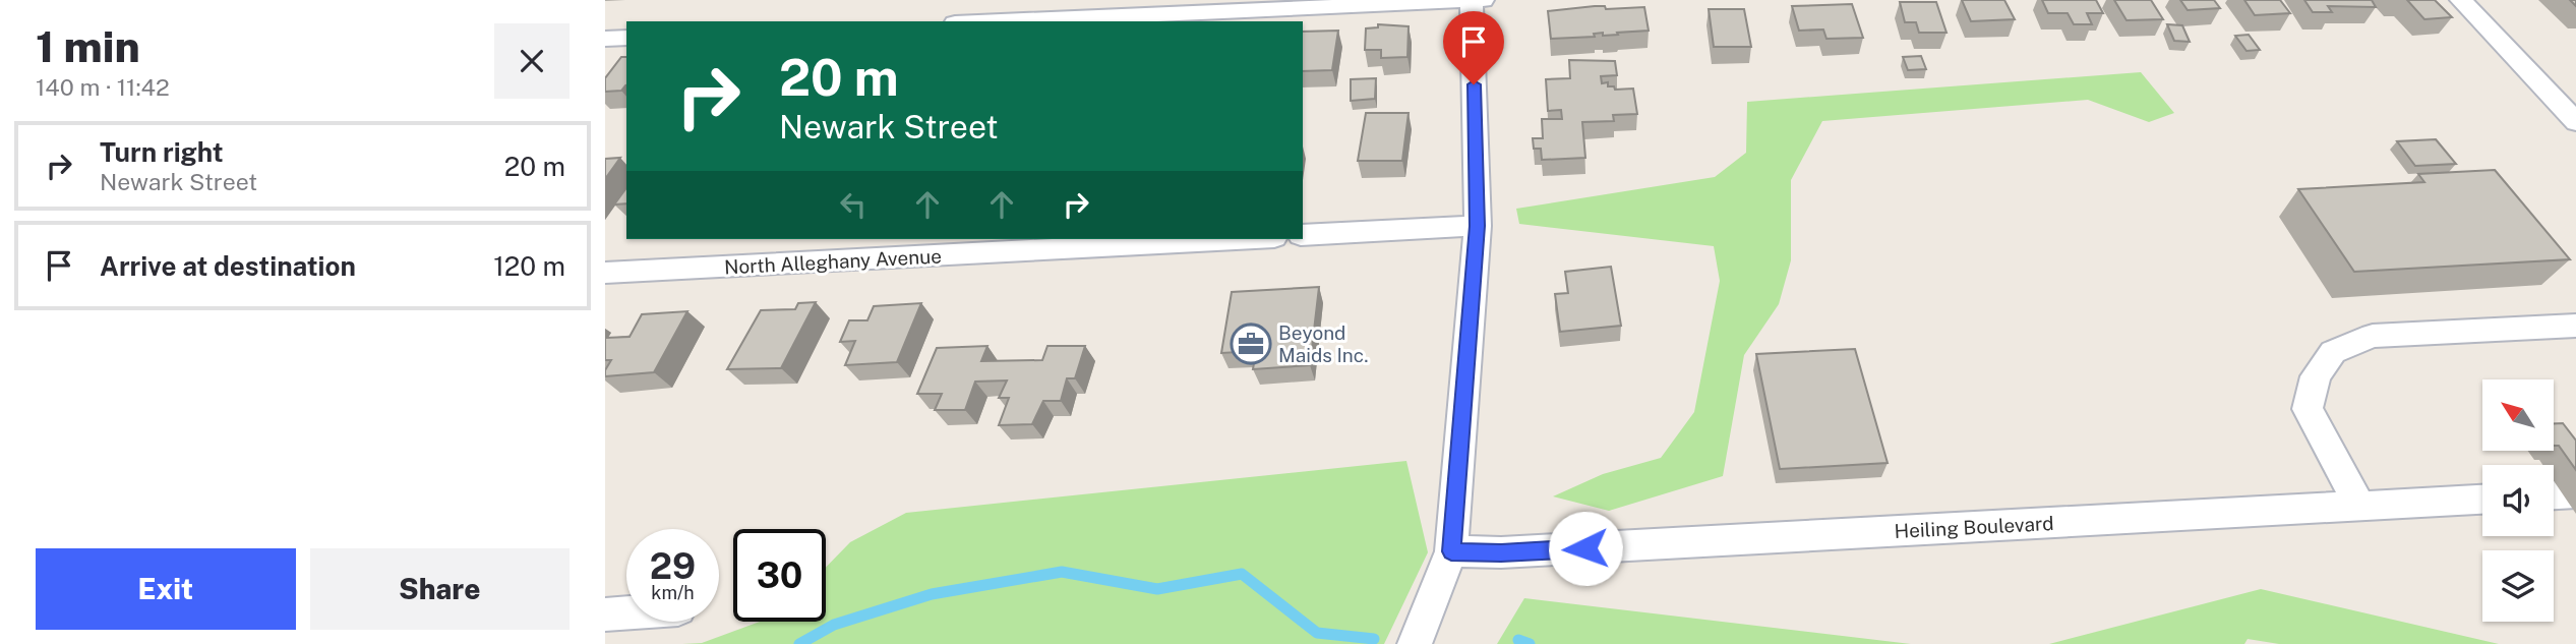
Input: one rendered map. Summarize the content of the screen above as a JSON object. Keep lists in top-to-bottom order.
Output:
{
  "streets": {
    "street": ["North Alleghany Avenue", "Heiling Boulevard"]
  },
  "places": {
    "office": ["Beyond Maids Inc."]
  },
  "north": "top left",
  "page": {
    "heading": ["1 min", "140 m · 11:42"],
    "turn": ["20 m", "Newark Street"],
    "list": [
      {
        "name": "Turn right",
        "note": "Newark Street",
        "value": "20 m"
      },
      {
        "name": "Arrive at destination",
        "value": "120 m"
      }
    ],
    "speed": "29 km/h",
    "limit": "30",
    "buttons": ["Exit", "Share"]
  }
}
